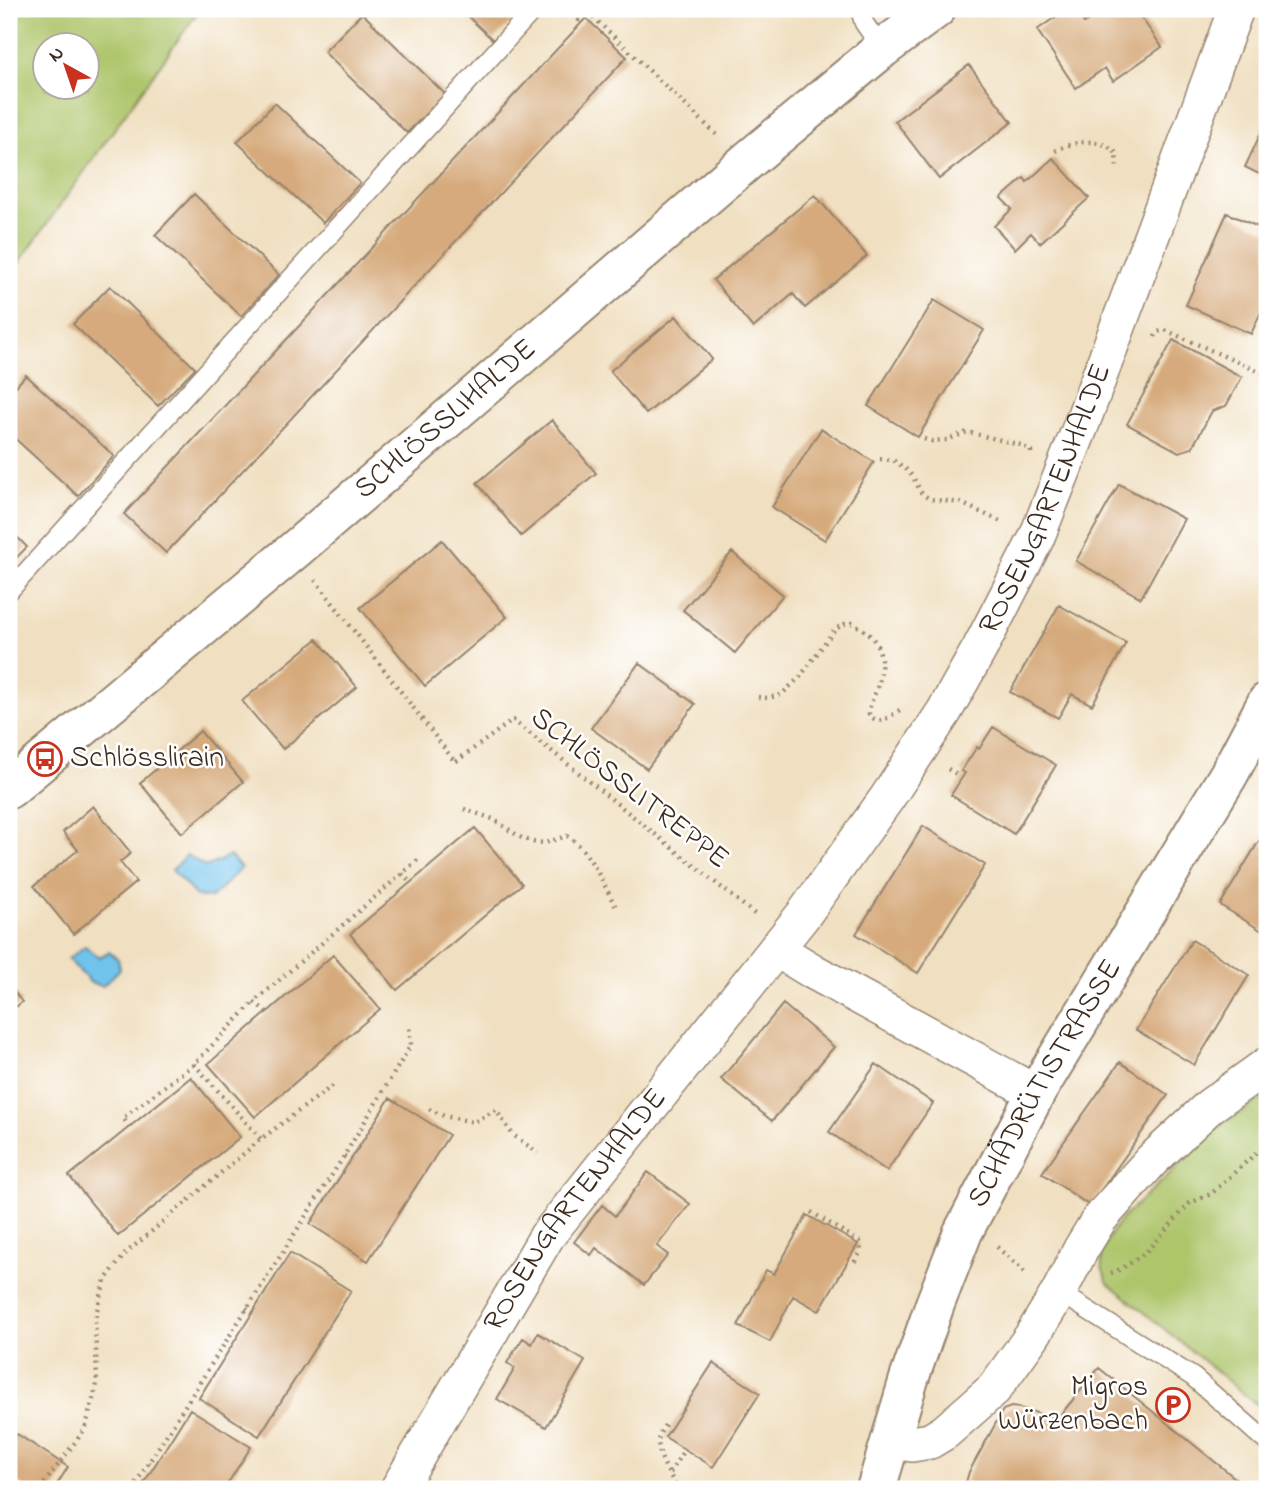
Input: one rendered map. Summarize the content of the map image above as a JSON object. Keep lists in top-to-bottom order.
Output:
{
  "streets": {
    "main road": ["SCHLÖSSLIHALDE", "SCHÄDRÜTISTRASSE"],
    "street": ["ROSENGARTENHALDE"],
    "path": ["SCHLÖSSLITREPPE"]
  },
  "crossings": [
    ["ROSENGARTENHALDE", "SCHLÖSSLITREPPE"]
  ],
  "places": {
    "bus stop": ["Schlösslirain"],
    "parking": ["Migros Würzenbach"]
  },
  "north": "top left"
}
